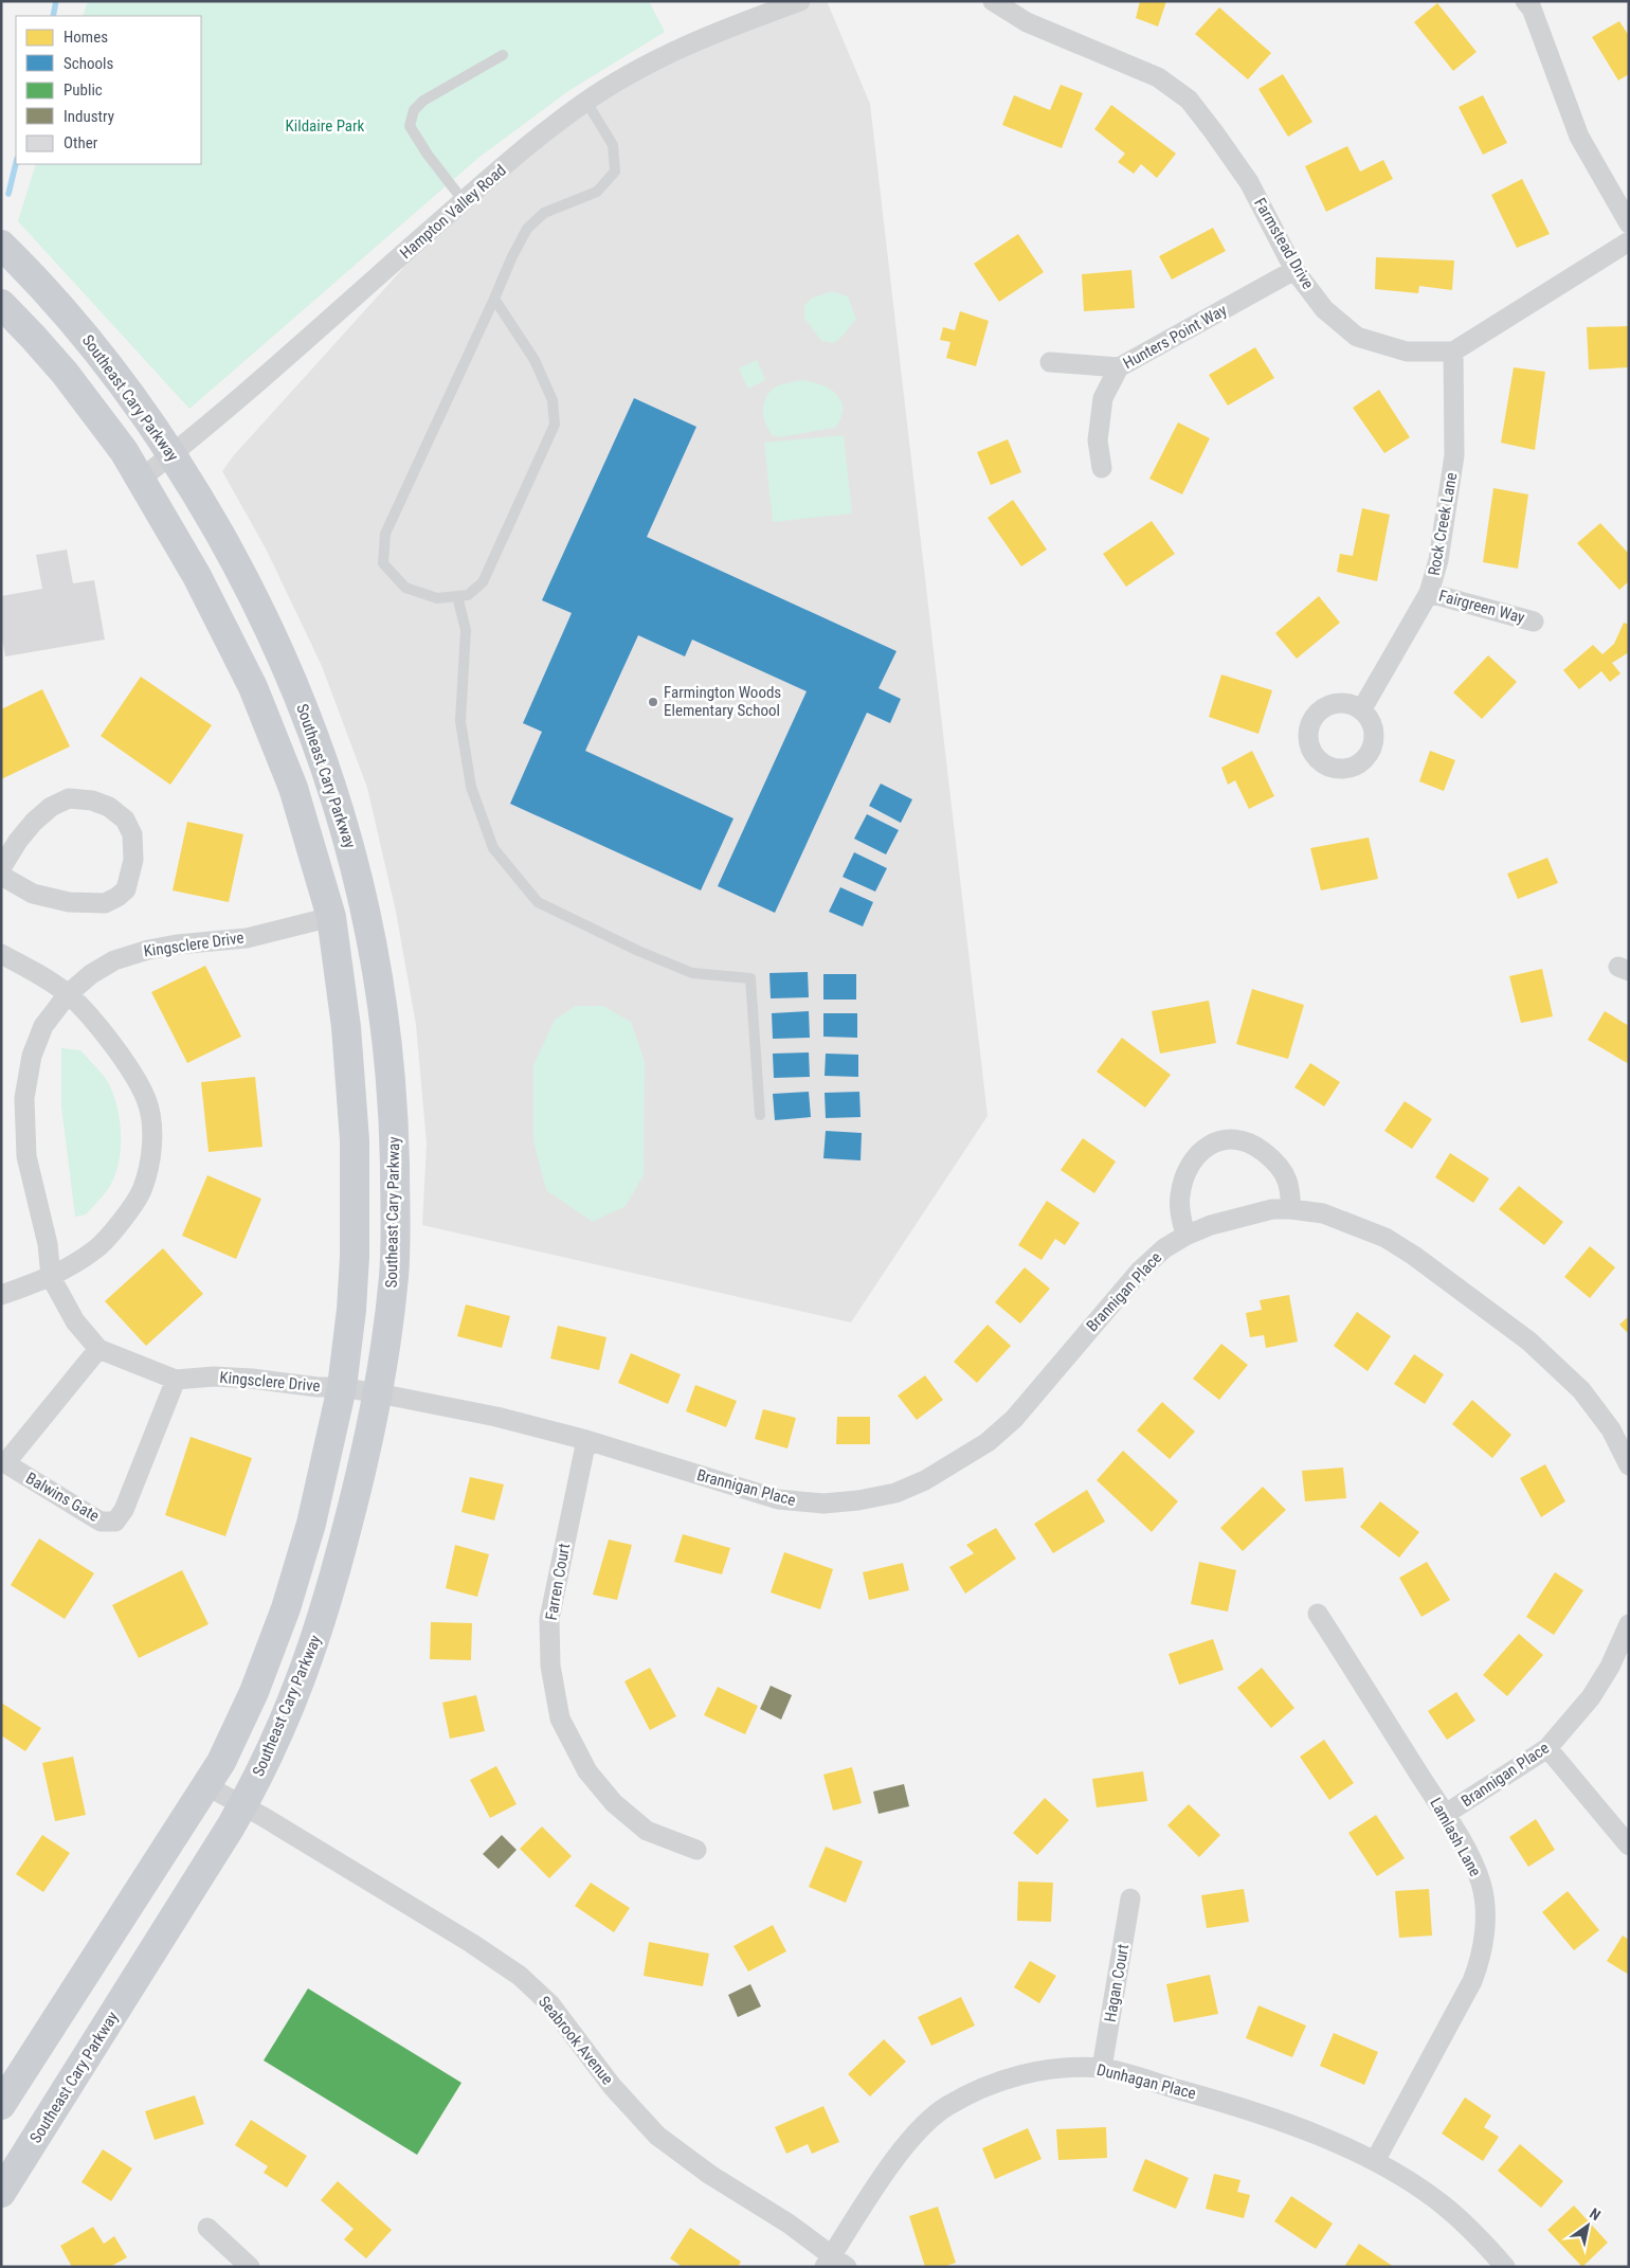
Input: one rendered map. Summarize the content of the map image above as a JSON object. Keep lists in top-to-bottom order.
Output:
{
  "streets": {
    "main road": ["Southeast Cary Parkway"],
    "street": [
      "Hampton Valley Road",
      "Farmstead Drive",
      "Hunters Point Way",
      "Rock Creek Lane",
      "Fairgreen Way",
      "Kingsclere Drive",
      "Brannigan Place",
      "Balwins Gate",
      "Farren Court",
      "Lamlash Lane",
      "Hagan Court",
      "Seabrook Avenue",
      "Dunhagan Place"
    ]
  },
  "crossings": [
    ["Hampton Valley Road", "Southeast Cary Parkway"],
    ["Farmstead Drive", "Hunters Point Way"],
    ["Farmstead Drive", "Rock Creek Lane"],
    ["Southeast Cary Parkway", "Brannigan Place"],
    ["Southeast Cary Parkway", "Seabrook Avenue"],
    ["Rock Creek Lane", "Fairgreen Way"],
    ["Kingsclere Drive", "Brannigan Place"],
    ["Kingsclere Drive", "Balwins Gate"],
    ["Brannigan Place", "Farren Court"],
    ["Brannigan Place", "Lamlash Lane"],
    ["Lamlash Lane", "Dunhagan Place"],
    ["Hagan Court", "Dunhagan Place"],
    ["Seabrook Avenue", "Dunhagan Place"]
  ],
  "parks": ["Kildaire Park"],
  "places": ["Farmington Woods Elementary School"],
  "legend": [
    "Homes",
    "Schools",
    "Public",
    "Industry",
    "Other"
  ],
  "north": "top right"
}
